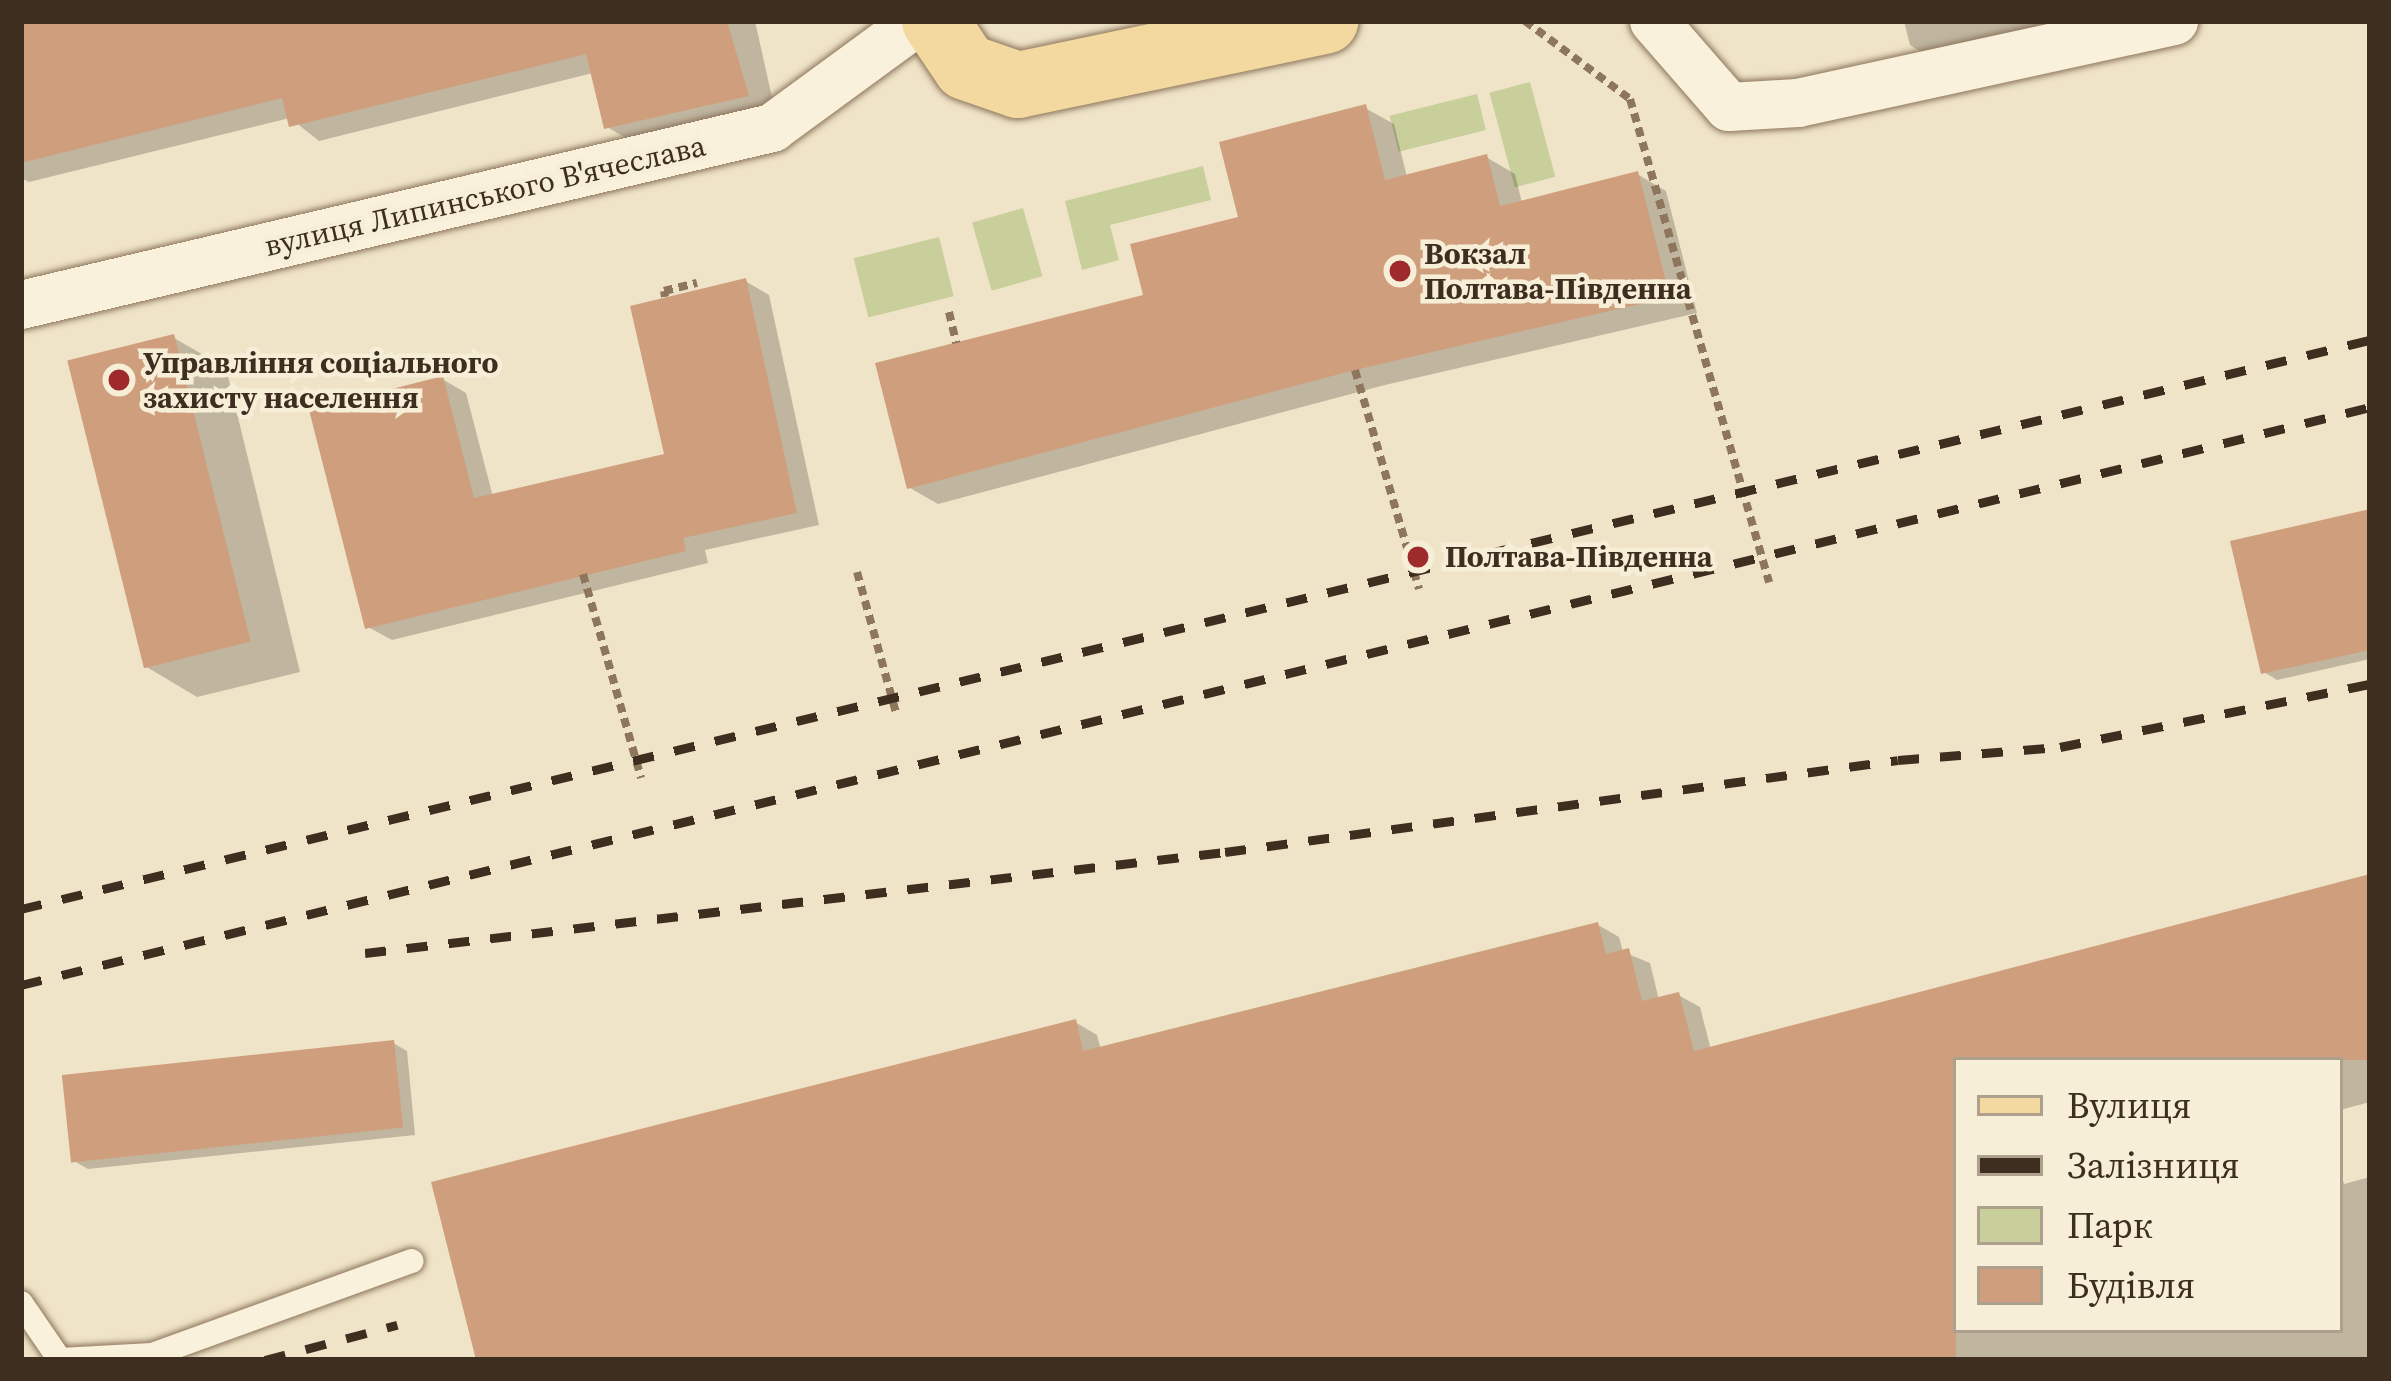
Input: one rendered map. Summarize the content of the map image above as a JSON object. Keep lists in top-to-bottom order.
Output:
{
  "streets": {
    "street": ["вулиця Липинського В'ячеслава"]
  },
  "places": ["Вокзал Полтава-Південна", "Управління соціального захисту населення", "Полтава-Південна"],
  "legend": [
    "Вулиця",
    "Залізниця",
    "Парк",
    "Будівля"
  ]
}
